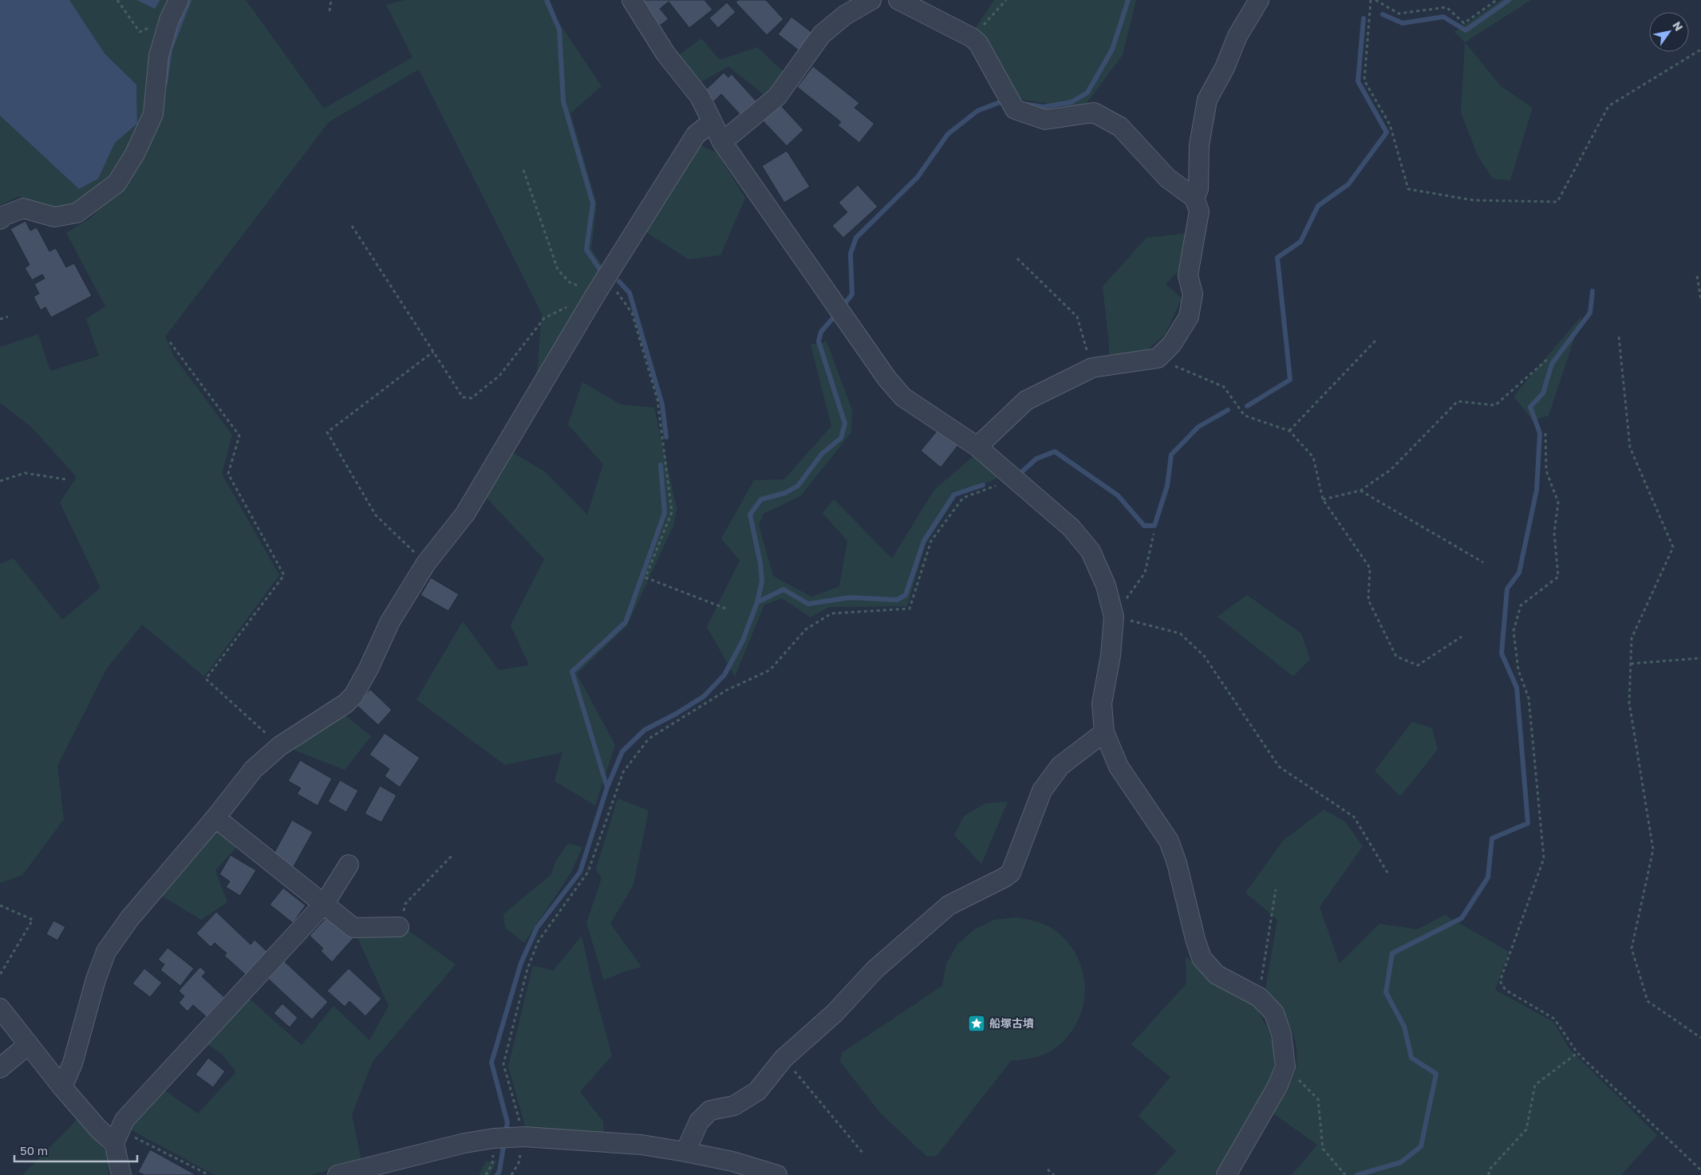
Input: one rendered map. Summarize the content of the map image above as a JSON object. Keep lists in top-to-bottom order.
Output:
{
  "places": {
    "place": ["船塚古墳"]
  },
  "scale_bar": "50 m",
  "north": "top right"
}
